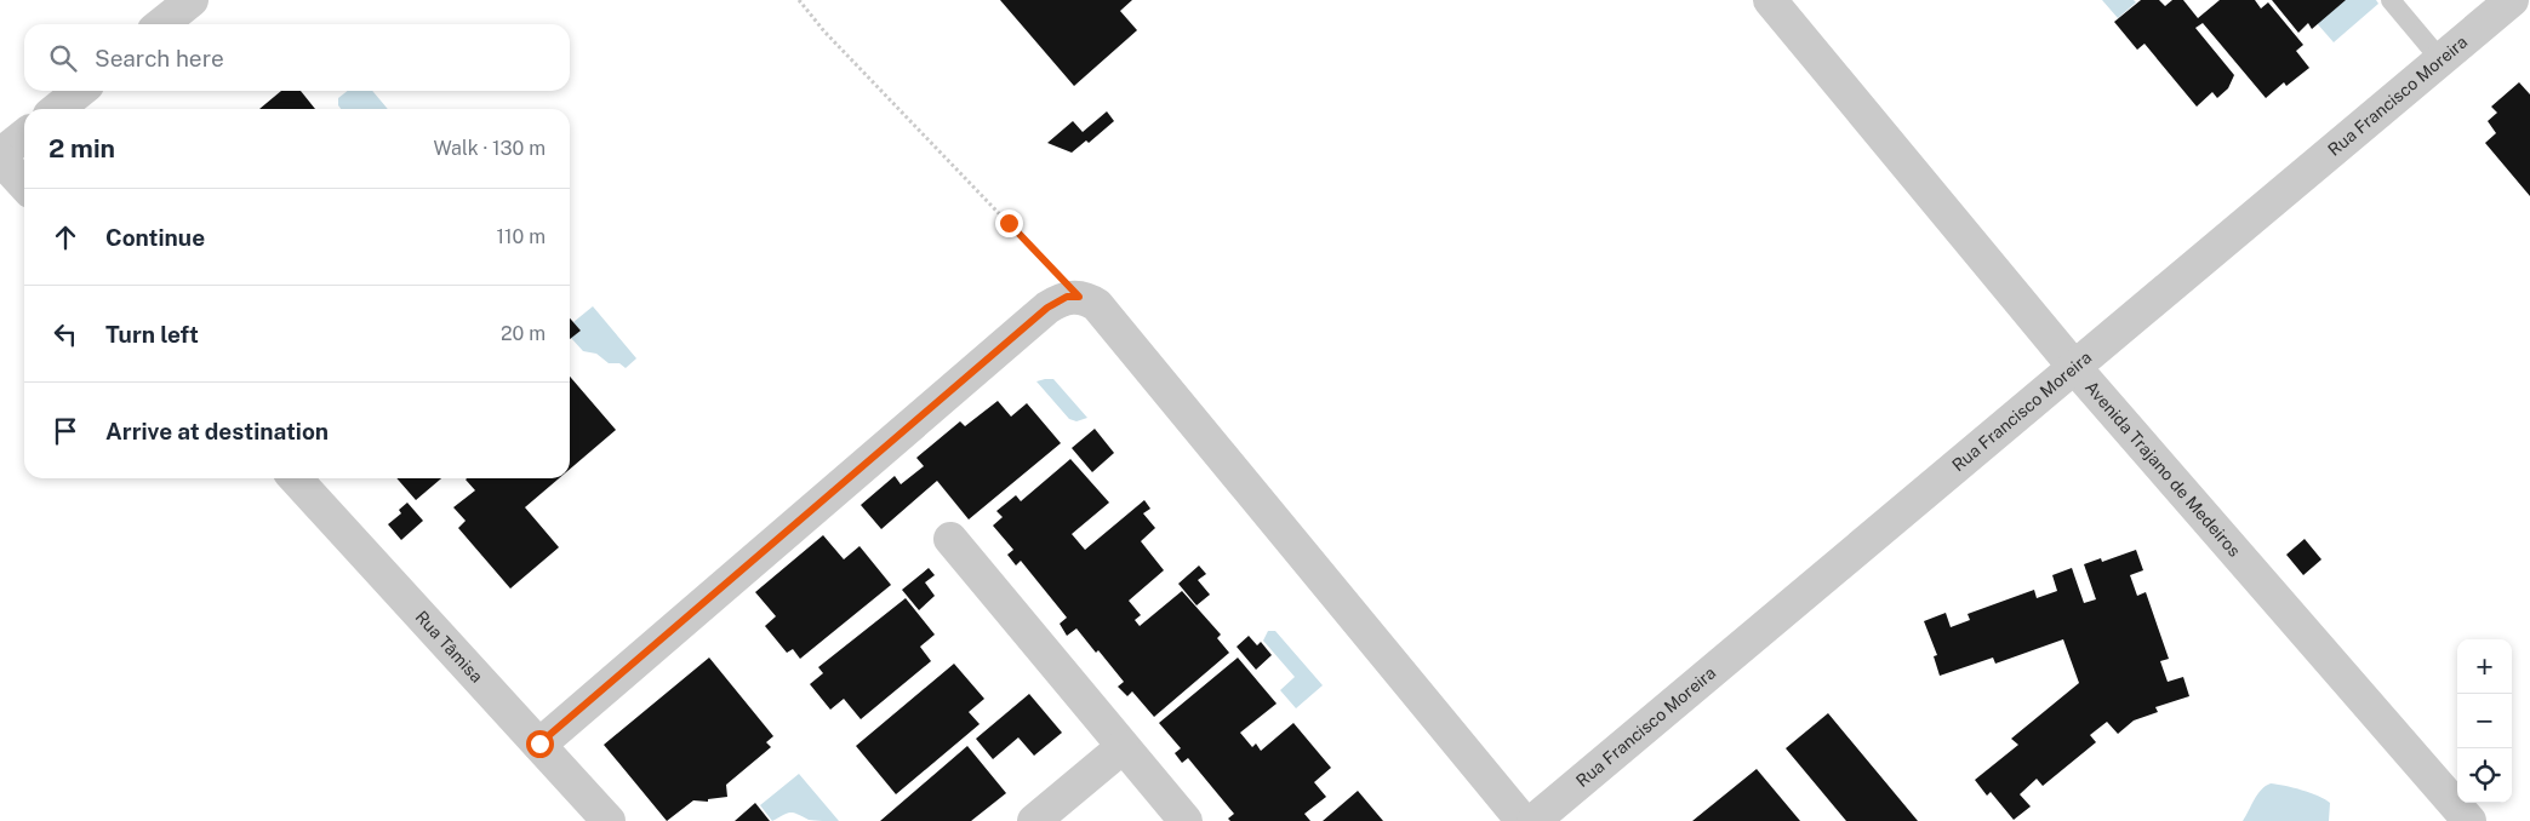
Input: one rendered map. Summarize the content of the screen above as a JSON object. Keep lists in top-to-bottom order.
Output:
{
  "streets": {
    "street": ["Rua Francisco Moreira", "Avenida Trajano de Medeiros", "Rua Tâmisa"]
  },
  "crossings": [
    ["Rua Francisco Moreira", "Avenida Trajano de Medeiros"]
  ],
  "page": {
    "search": "Search here",
    "heading": ["2 min", "Walk · 130 m"],
    "list": [
      ["Continue", "110 m"],
      ["Turn left", "20 m"],
      "Arrive at destination"
    ],
    "map_buttons": ["+", "−"]
  }
}
